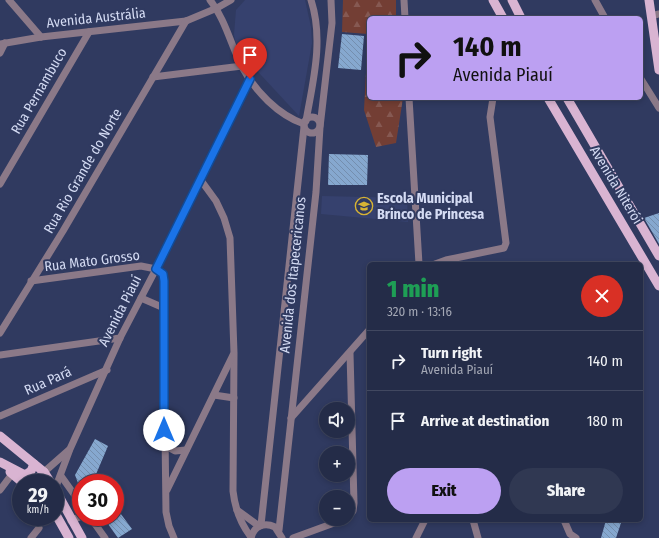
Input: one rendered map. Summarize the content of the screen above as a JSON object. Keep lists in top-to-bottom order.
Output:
{
  "streets": {
    "main road": ["Avenida Niterói"],
    "street": [
      "Avenida Austrália",
      "Rua Pernambuco",
      "Rua Rio Grande do Norte",
      "Rua Mato Grosso",
      "Avenida dos Itapecericanos",
      "Avenida Piauí",
      "Rua Pará"
    ]
  },
  "crossings": [
    ["Avenida Austrália", "Rua Pernambuco"],
    ["Avenida Austrália", "Rua Rio Grande do Norte"],
    ["Rua Rio Grande do Norte", "Rua Mato Grosso"],
    ["Rua Mato Grosso", "Avenida Piauí"],
    ["Avenida Piauí", "Rua Pará"]
  ],
  "places": {
    "school or university": ["Escola Municipal Brinco de Princesa"]
  },
  "page": {
    "turn": ["140 m", "Avenida Piauí"],
    "heading": ["1 min", "320 m · 13:16"],
    "list": [
      {
        "name": "Turn right",
        "note": "Avenida Piauí",
        "value": "140 m"
      },
      {
        "name": "Arrive at destination",
        "value": "180 m"
      }
    ],
    "map_buttons": ["+", "−"],
    "buttons": ["Exit", "Share"],
    "speed": "29 km/h",
    "limit": "30"
  }
}
